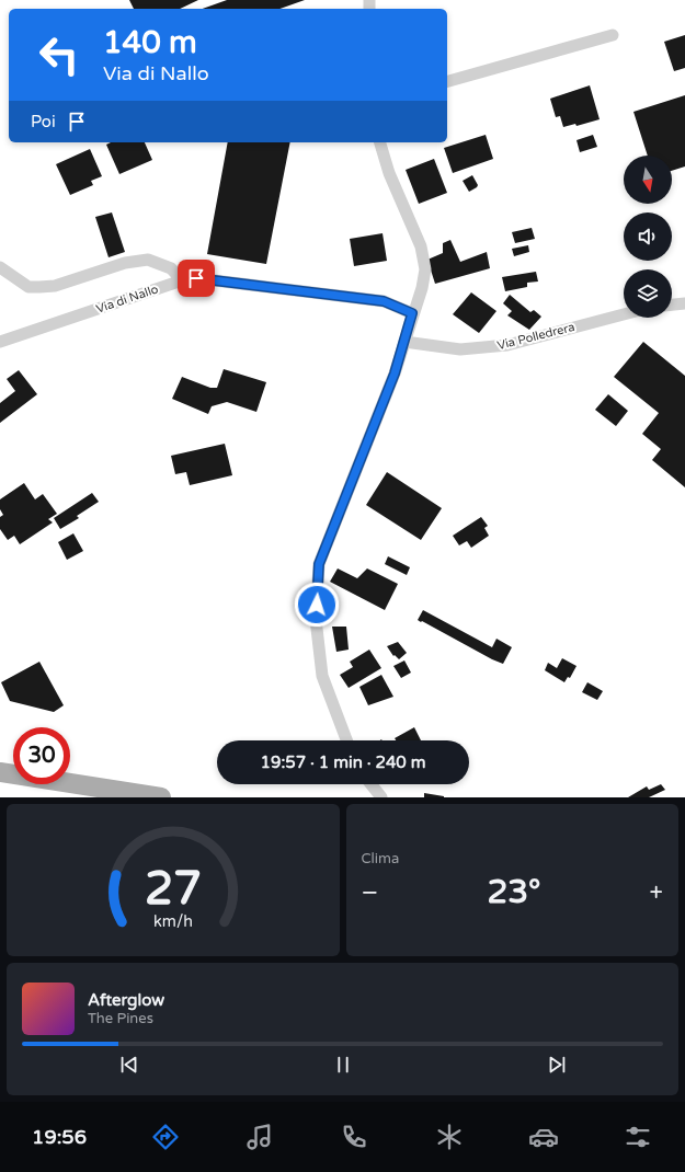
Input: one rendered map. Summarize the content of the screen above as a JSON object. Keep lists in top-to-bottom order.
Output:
{
  "streets": {
    "street": ["Via di Nallo", "Via Polledrera"]
  },
  "north": "bottom",
  "page": {
    "turn": ["140 m", "Via di Nallo"],
    "then": "Poi",
    "limit": "30",
    "trip": "19:57 · 1 min · 240 m",
    "tile": "Clima",
    "heat": ["−", "23°", "+"],
    "song": ["Afterglow", "The Pines"],
    "tabs": "19:56",
    "gauge": ["27", "km/h"]
  }
}
